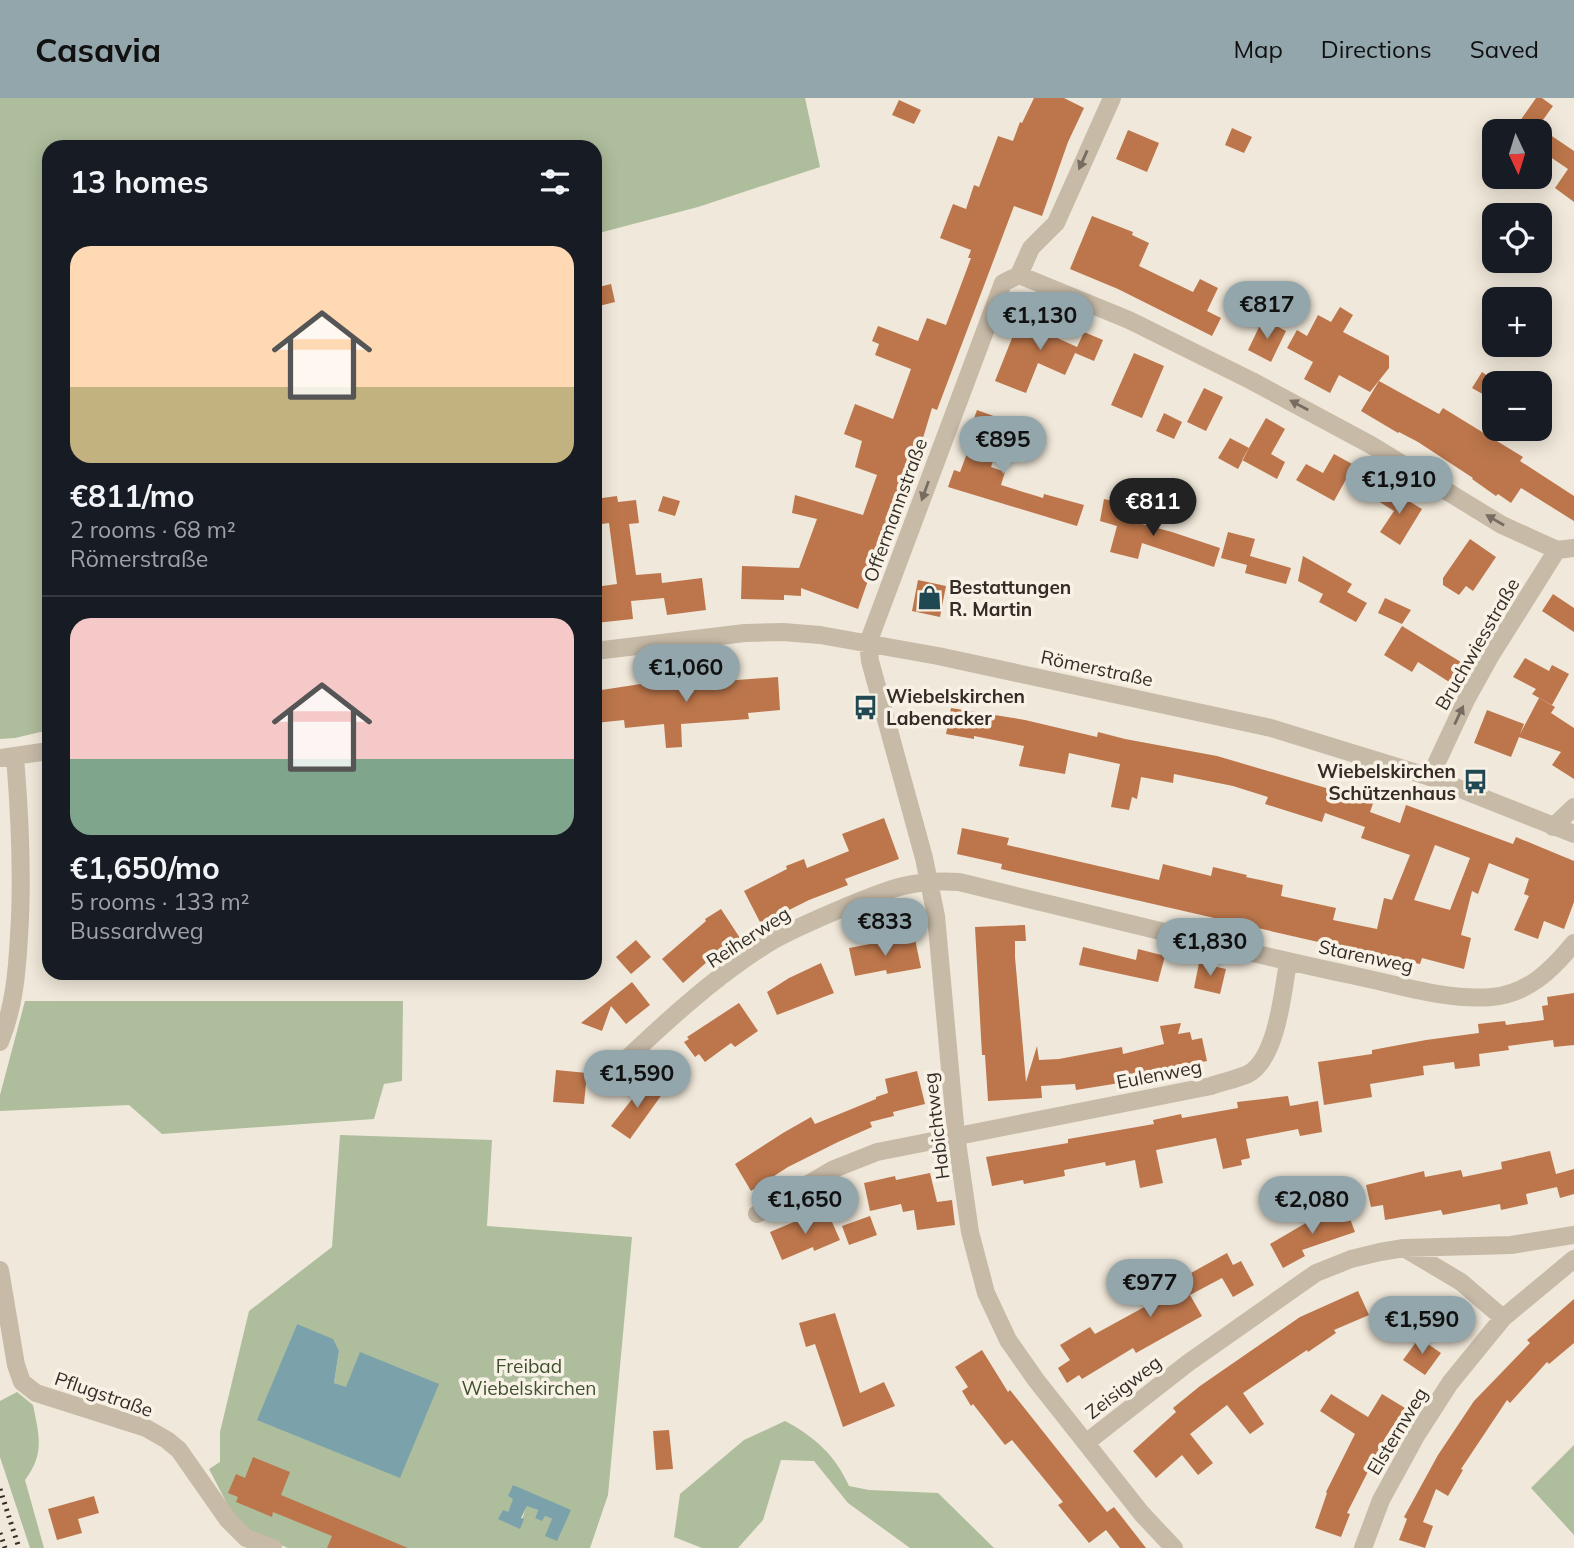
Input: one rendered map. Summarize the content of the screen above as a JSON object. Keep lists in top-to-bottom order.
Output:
{
  "streets": {
    "street": [
      "Offermannstraße",
      "Bruchwiesstraße",
      "Römerstraße",
      "Reiherweg",
      "Starenweg",
      "Eulenweg",
      "Habichtweg",
      "Zeisigweg",
      "Pflugstraße",
      "Elsternweg"
    ]
  },
  "crossings": [
    ["Offermannstraße", "Römerstraße"],
    ["Offermannstraße", "Habichtweg"],
    ["Bruchwiesstraße", "Römerstraße"],
    ["Römerstraße", "Habichtweg"],
    ["Reiherweg", "Starenweg"],
    ["Reiherweg", "Habichtweg"],
    ["Starenweg", "Eulenweg"],
    ["Starenweg", "Habichtweg"],
    ["Eulenweg", "Habichtweg"],
    ["Habichtweg", "Zeisigweg"]
  ],
  "one_way": ["Offermannstraße", "Bruchwiesstraße"],
  "parks": ["Freibad Wiebelskirchen"],
  "places": {
    "shop": ["Bestattungen R. Martin"],
    "bus stop": ["Wiebelskirchen Labenacker", "Wiebelskirchen Schützenhaus"]
  },
  "north": "bottom",
  "page": {
    "header": "Casavia",
    "nav": ["Map", "Directions", "Saved"],
    "map_buttons": ["+", "−"],
    "heading": "13 homes",
    "list": [
      {
        "name": "€811/mo",
        "note": "2 rooms · 68 m² · Römerstraße"
      },
      {
        "name": "€1,650/mo",
        "note": "5 rooms · 133 m² · Bussardweg"
      }
    ],
    "price": [
      "€817",
      "€1,130",
      "€895",
      "€1,910",
      "€811",
      "€1,060",
      "€833",
      "€1,830",
      "€1,590",
      "€1,650",
      "€2,080",
      "€977",
      "€1,590"
    ]
  }
}
